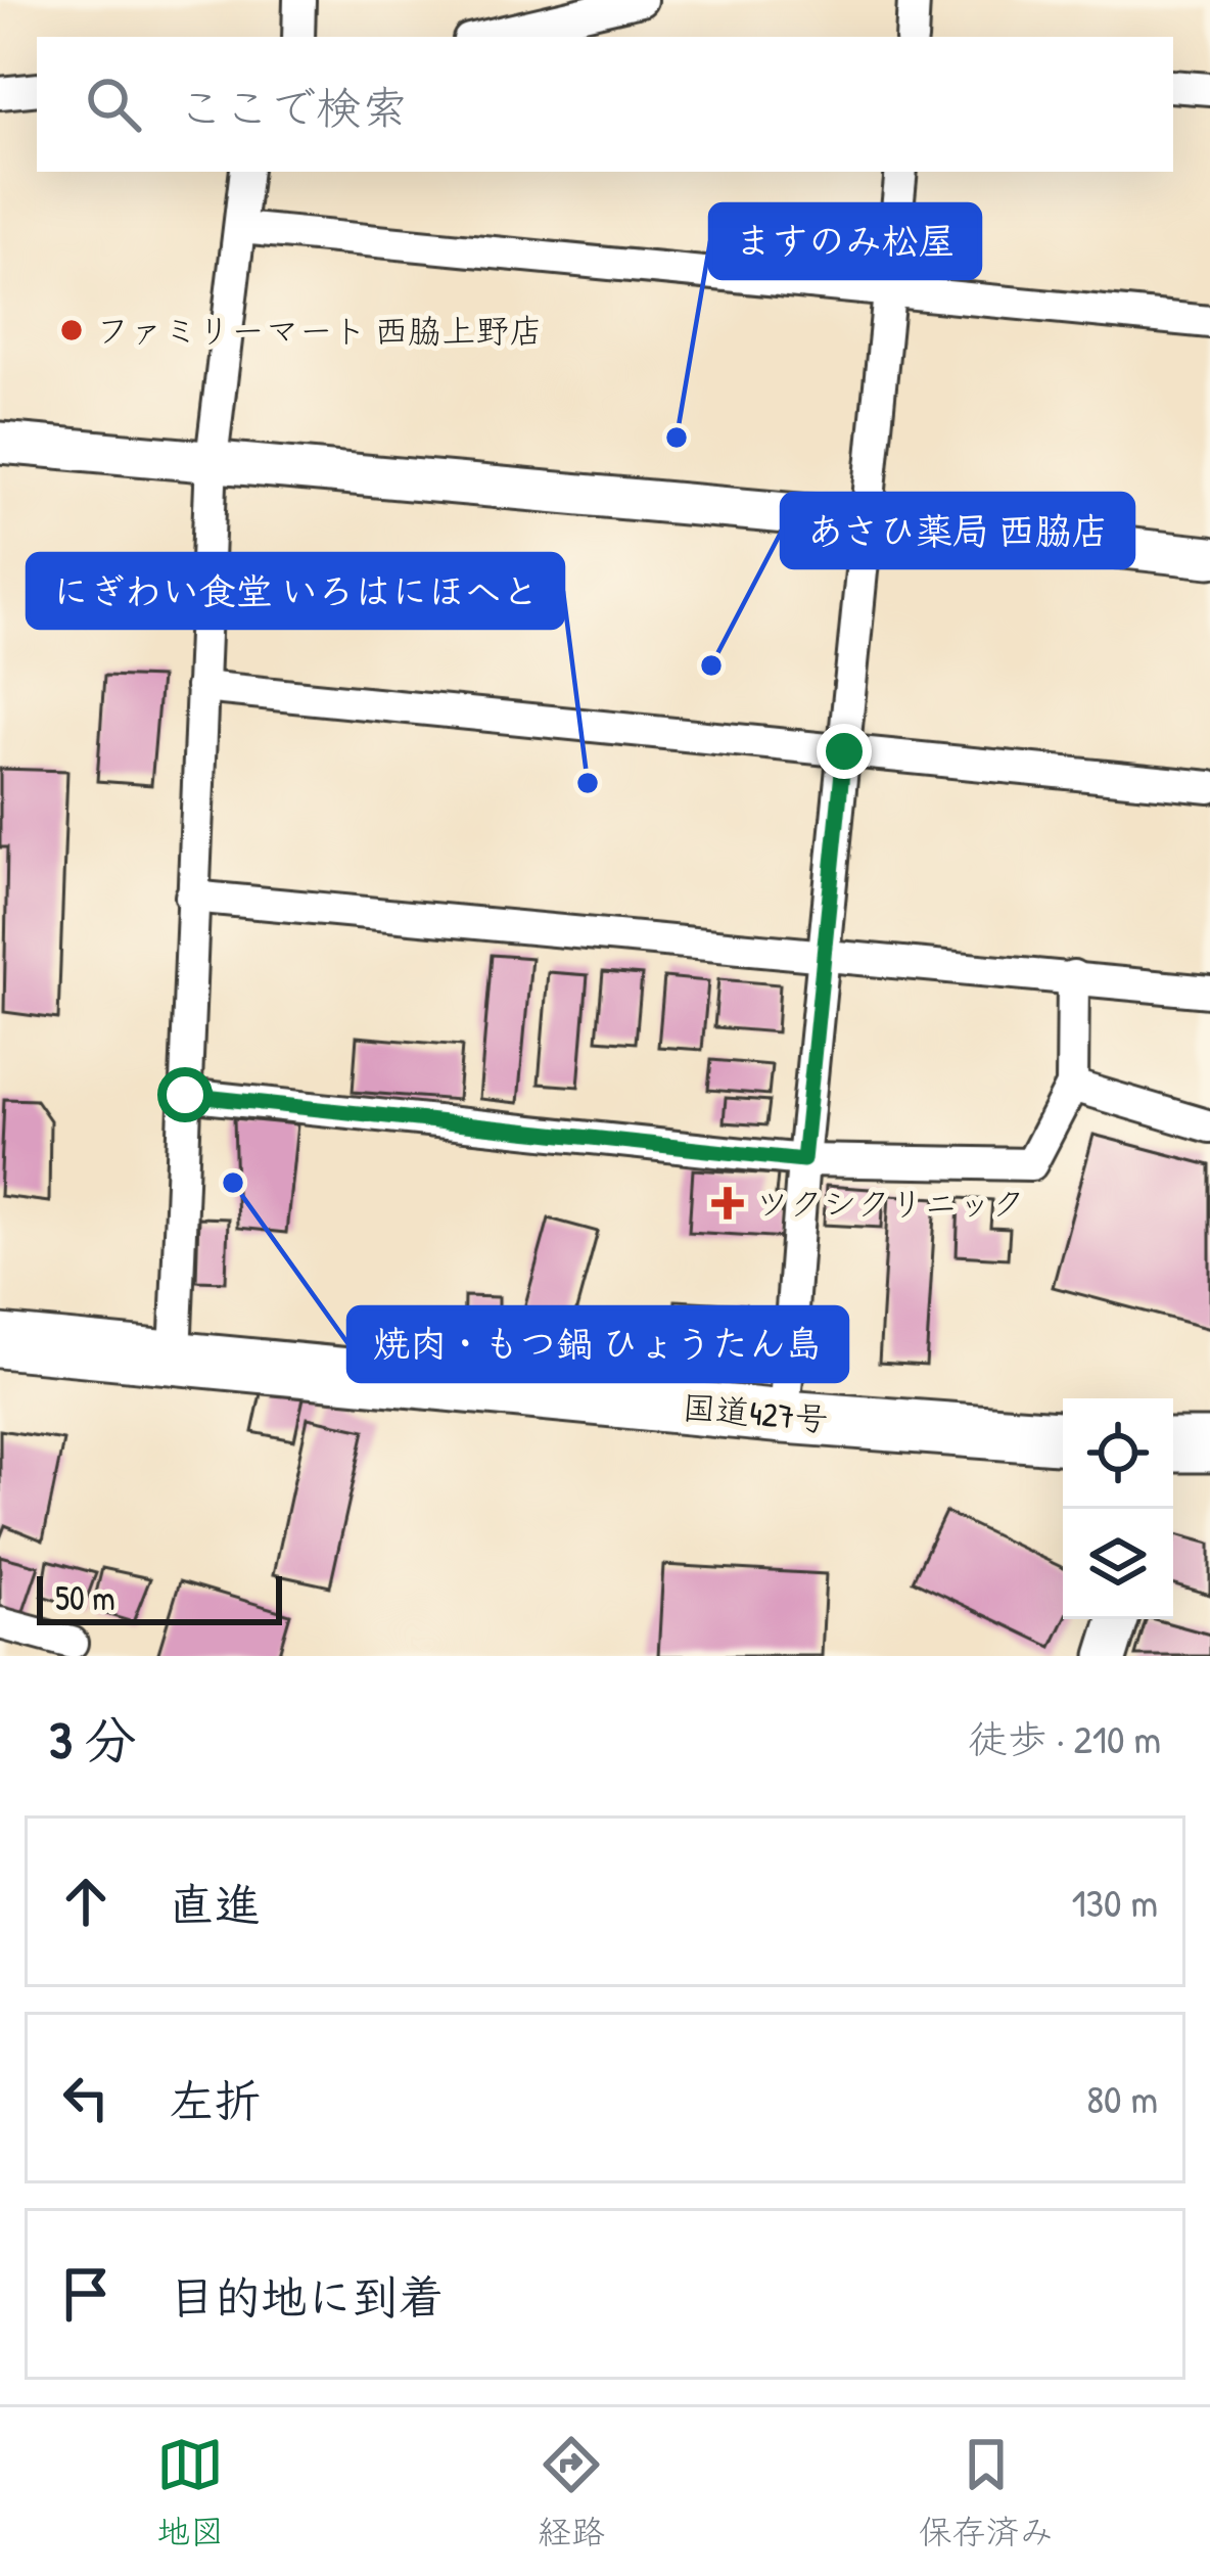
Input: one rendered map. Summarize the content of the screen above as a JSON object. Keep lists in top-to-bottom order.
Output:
{
  "streets": {
    "highway": ["国道427号"]
  },
  "places": {
    "other": [
      "ファミリーマート 西脇上野店",
      "ますのみ松屋",
      "あさひ薬局 西脇店",
      "にぎわい食堂 いろはにほへと",
      "焼肉・もつ鍋 ひょうたん島"
    ],
    "health": ["ツクシクリニック"]
  },
  "scale_bar": "50 m",
  "page": {
    "search": "ここで検索",
    "scale": "50 m",
    "heading": ["3 分", "徒歩 · 210 m"],
    "list": [
      ["直進", "130 m"],
      ["左折", "80 m"],
      "目的地に到着"
    ],
    "nav": ["地図", "経路", "保存済み"]
  }
}
